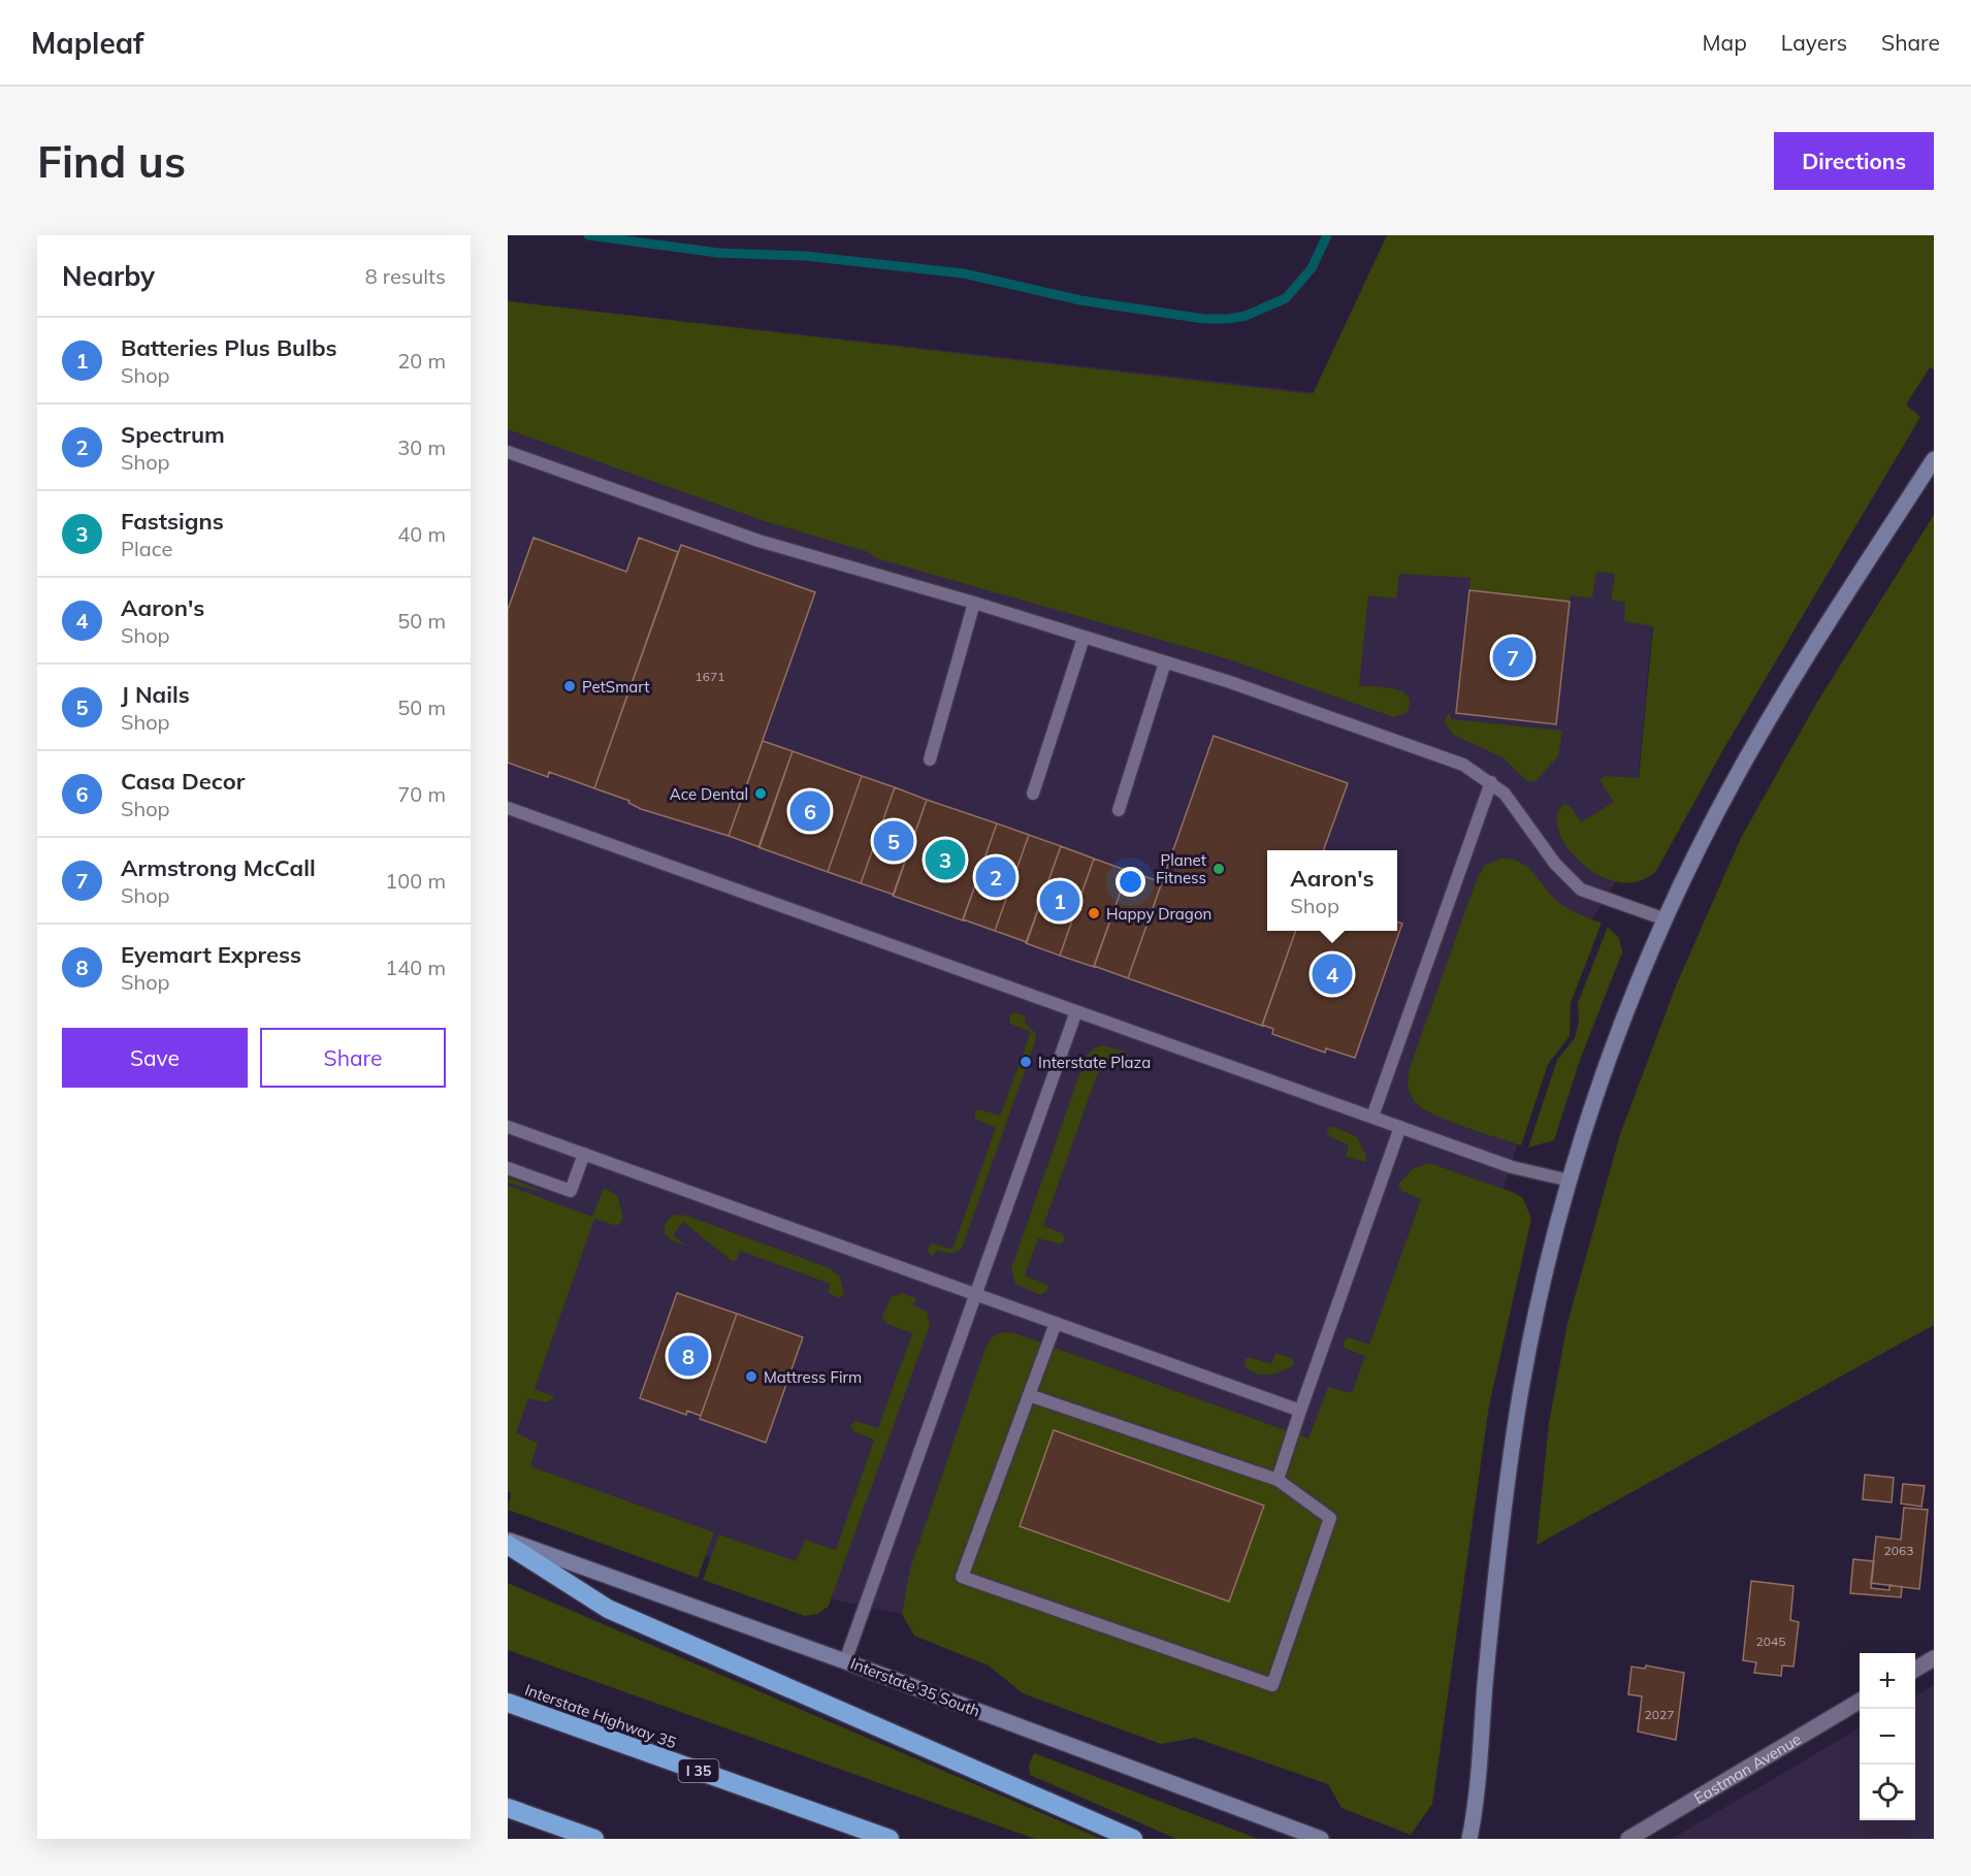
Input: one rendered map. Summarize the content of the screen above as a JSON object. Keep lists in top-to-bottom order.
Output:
{
  "streets": {
    "highway": ["Interstate Highway 35", "I 35"],
    "main road": ["Interstate 35 South"],
    "street": ["Eastman Avenue"]
  },
  "places": [
    "PetSmart",
    "Ace Dental",
    "Planet Fitness",
    "Happy Dragon",
    "Interstate Plaza",
    "Mattress Firm"
  ],
  "house_numbers": [
    "1671",
    "2063",
    "2045",
    "2027"
  ],
  "page": {
    "header": "Mapleaf",
    "nav": ["Map", "Layers", "Share"],
    "buttons": [
      "Directions",
      ["Save", "Share"]
    ],
    "title": "Find us",
    "heading": ["Nearby", "8 results"],
    "list": [
      {
        "mark": "1",
        "name": "Batteries Plus Bulbs",
        "note": "Shop",
        "value": "20 m"
      },
      {
        "mark": "2",
        "name": "Spectrum",
        "note": "Shop",
        "value": "30 m"
      },
      {
        "mark": "3",
        "name": "Fastsigns",
        "note": "Place",
        "value": "40 m"
      },
      {
        "mark": "4",
        "name": "Aaron's",
        "note": "Shop",
        "value": "50 m"
      },
      {
        "mark": "5",
        "name": "J Nails",
        "note": "Shop",
        "value": "50 m"
      },
      {
        "mark": "6",
        "name": "Casa Decor",
        "note": "Shop",
        "value": "70 m"
      },
      {
        "mark": "7",
        "name": "Armstrong McCall",
        "note": "Shop",
        "value": "100 m"
      },
      {
        "mark": "8",
        "name": "Eyemart Express",
        "note": "Shop",
        "value": "140 m"
      }
    ],
    "pins": [
      "7",
      "6",
      "5",
      "3",
      "2",
      "1",
      "4",
      "8"
    ],
    "popup": ["Aaron's", "Shop"],
    "map_buttons": ["+", "−"]
  }
}
